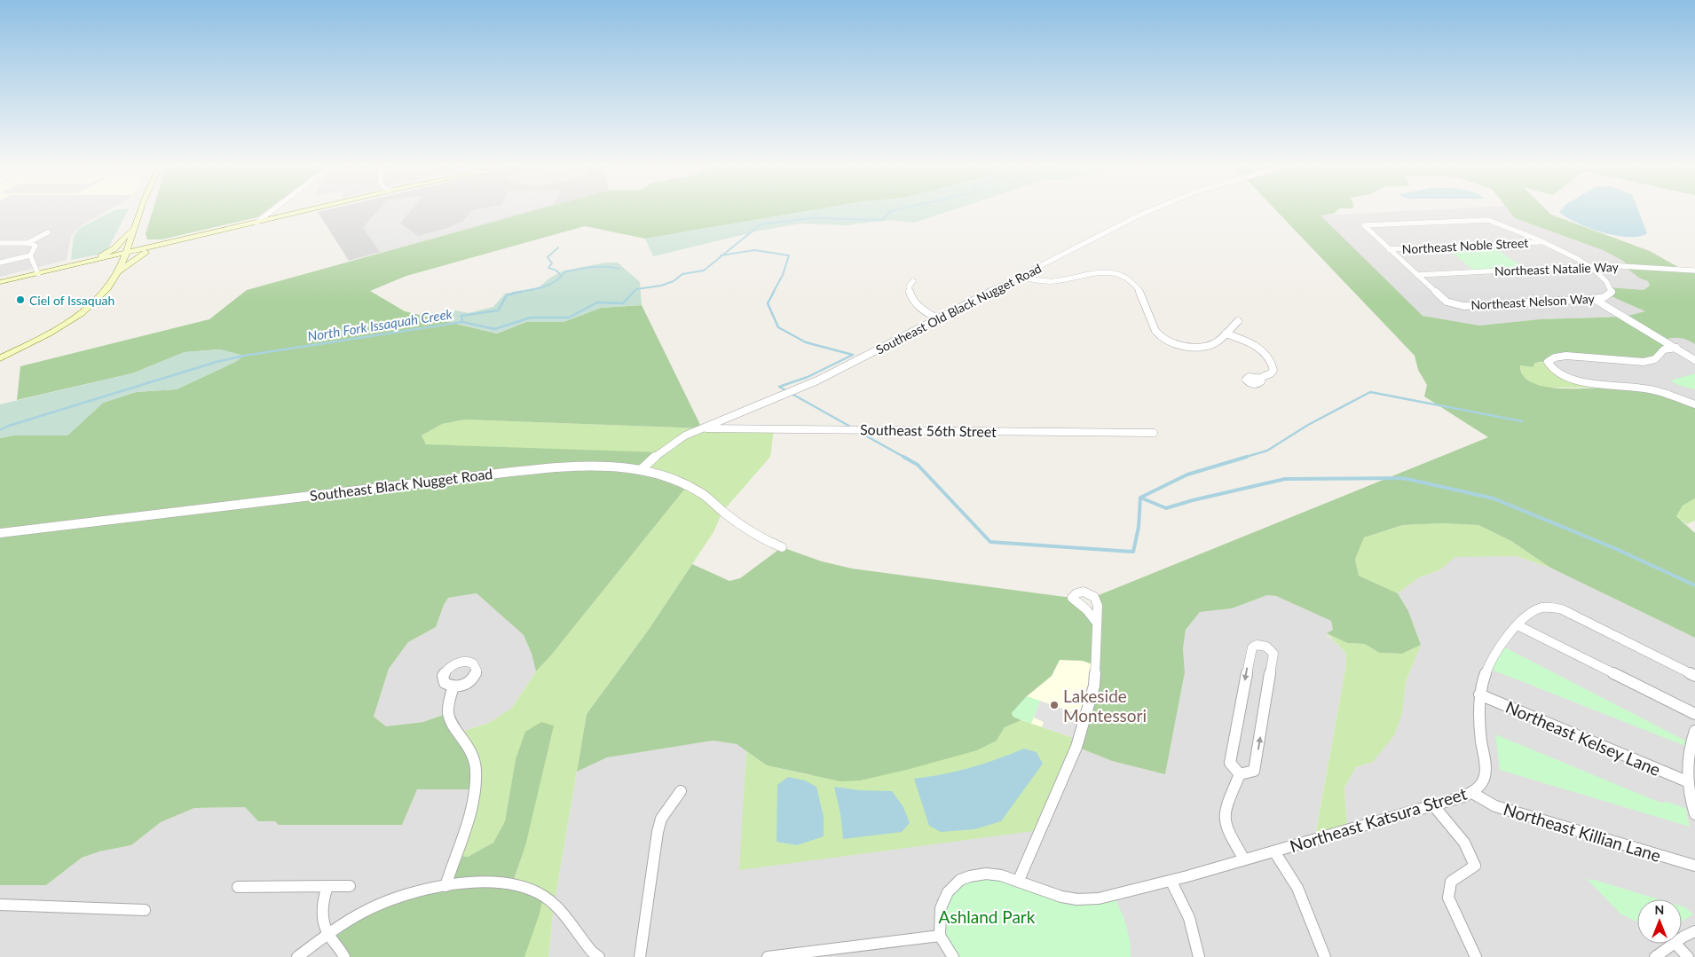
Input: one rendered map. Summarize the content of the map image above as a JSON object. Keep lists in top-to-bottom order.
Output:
{
  "streets": {
    "street": [
      "Northeast Noble Street",
      "Northeast Natalie Way",
      "Northeast Nelson Way",
      "Southeast Old Black Nugget Road",
      "Southeast 56th Street",
      "Southeast Black Nugget Road",
      "Northeast Kelsey Lane",
      "Northeast Katsura Street",
      "Northeast Killian Lane"
    ]
  },
  "crossings": [
    ["Northeast Natalie Way", "Northeast Nelson Way"],
    ["Southeast Old Black Nugget Road", "Southeast 56th Street"],
    ["Southeast Old Black Nugget Road", "Southeast Black Nugget Road"],
    ["Northeast Kelsey Lane", "Northeast Katsura Street"],
    ["Northeast Katsura Street", "Northeast Killian Lane"]
  ],
  "water": ["North Fork Issaquah Creek"],
  "parks": ["Ashland Park"],
  "places": ["Ciel of Issaquah", "Lakeside Montessori"],
  "north": "top"
}
